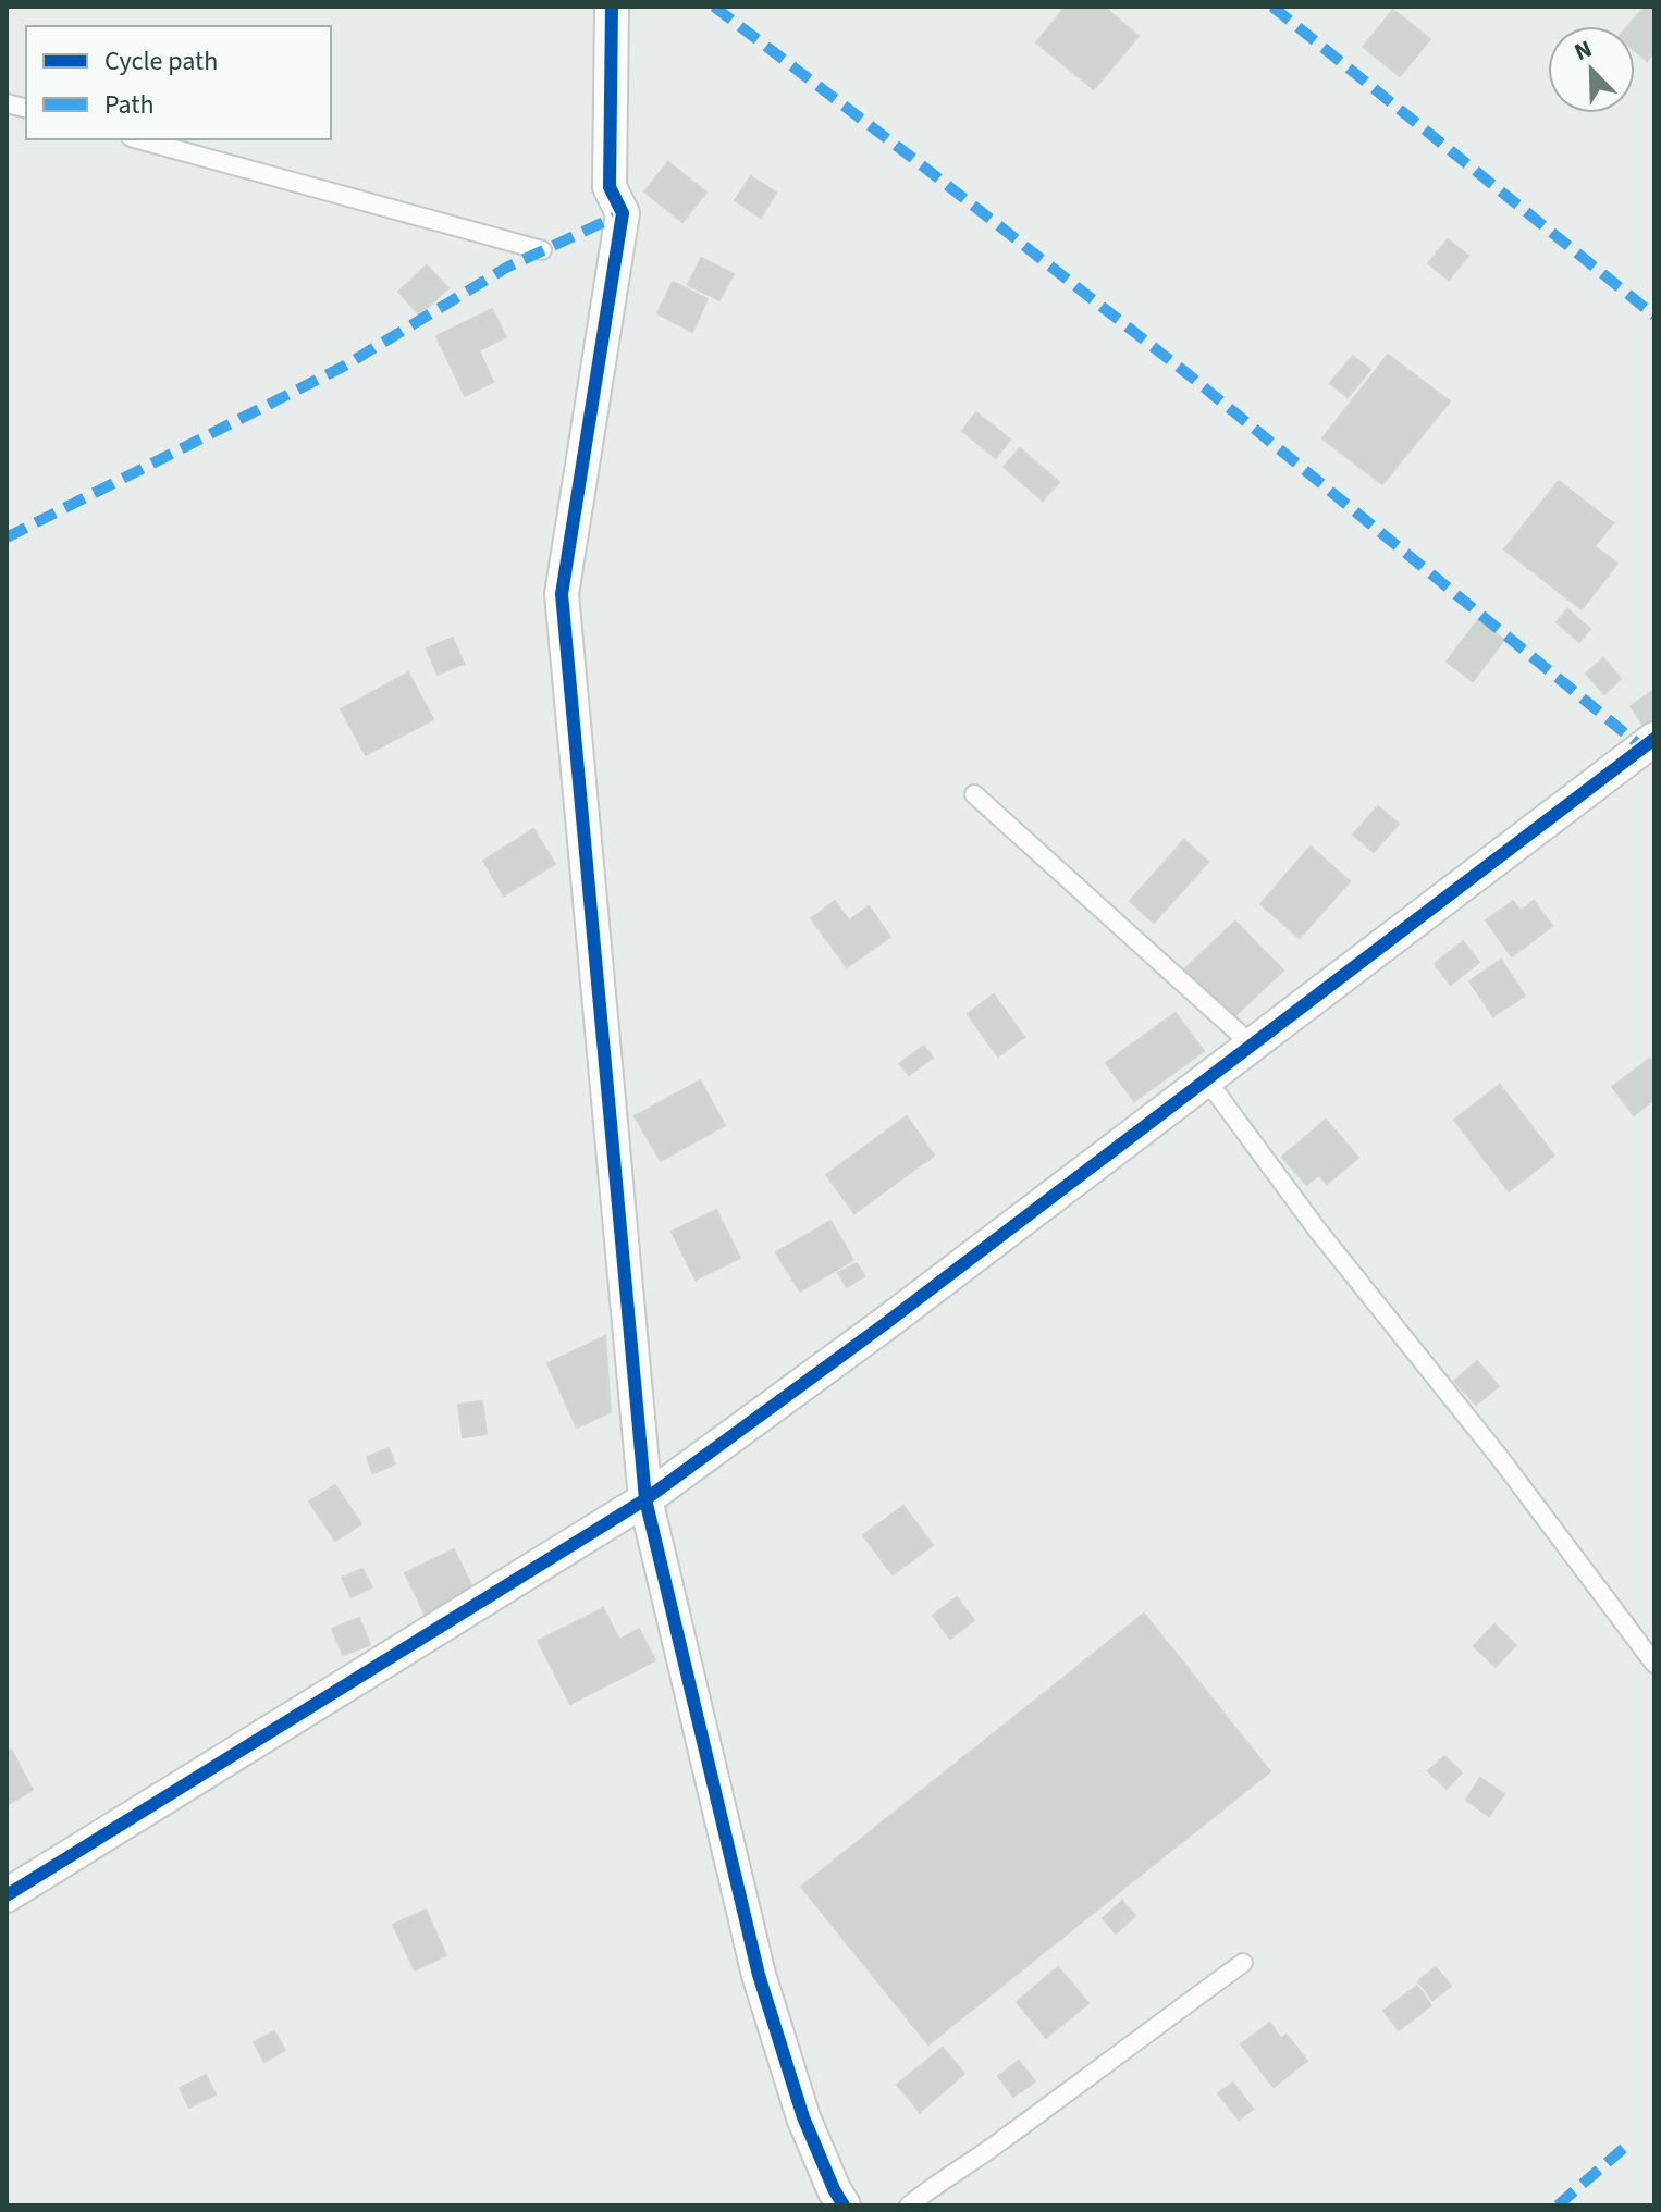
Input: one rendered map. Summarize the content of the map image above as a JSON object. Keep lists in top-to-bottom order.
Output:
{
  "legend": ["Cycle path", "Path"],
  "north": "top left"
}
